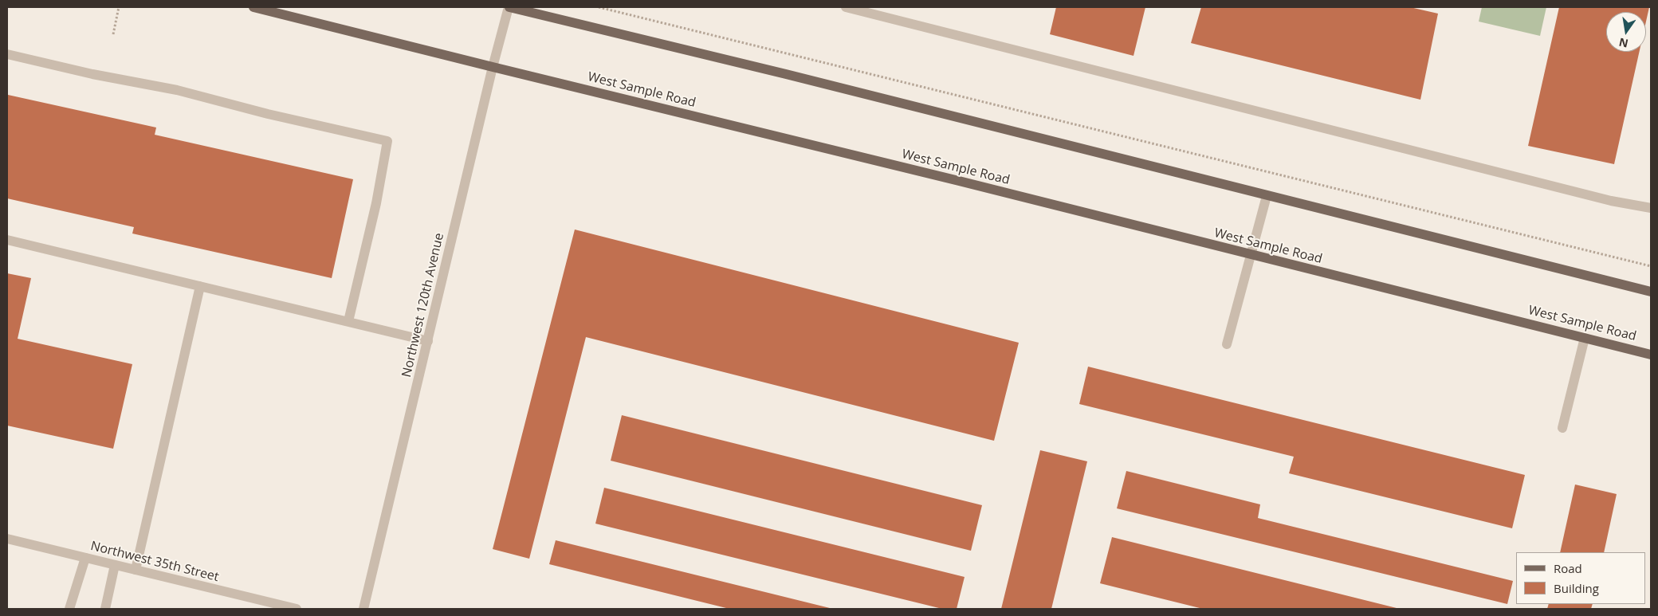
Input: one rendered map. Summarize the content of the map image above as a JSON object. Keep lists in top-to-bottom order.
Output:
{
  "streets": {
    "main road": ["West Sample Road"],
    "street": ["Northwest 120th Avenue", "Northwest 35th Street"]
  },
  "crossings": [
    ["West Sample Road", "Northwest 120th Avenue"]
  ],
  "legend": ["Road", "Building"],
  "north": "bottom"
}
